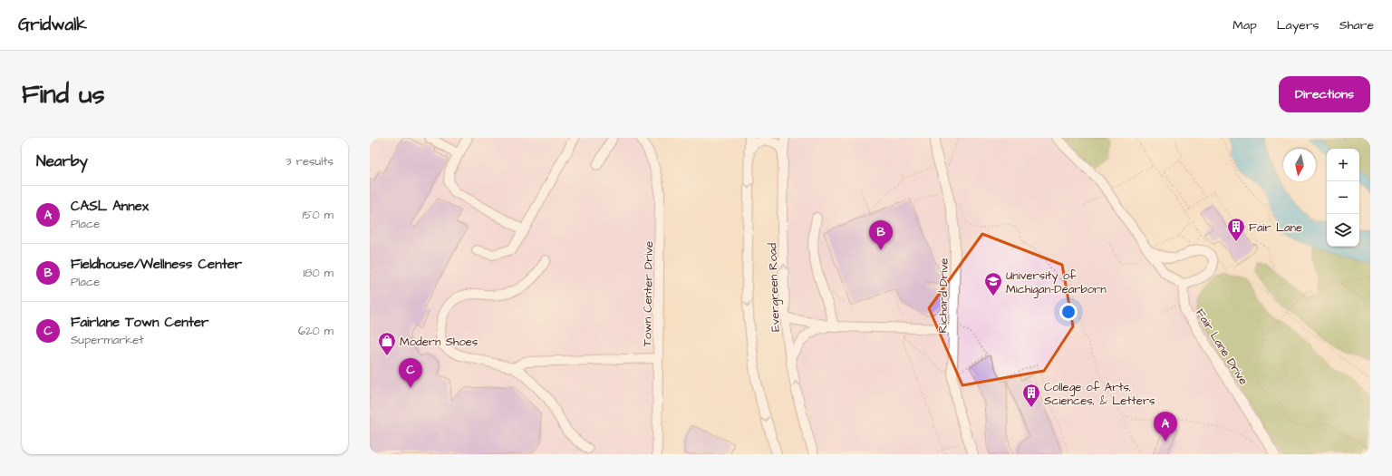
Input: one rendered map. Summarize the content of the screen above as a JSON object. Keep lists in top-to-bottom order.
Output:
{
  "streets": {
    "street": [
      "Evergreen Road",
      "Town Center Drive",
      "Richard Drive",
      "Fair Lane Drive"
    ]
  },
  "places": {
    "building": ["Fair Lane", "College of Arts, Sciences, & Letters"],
    "school or university": ["University of Michigan-Dearborn"],
    "shop": ["Modern Shoes"]
  },
  "north": "bottom",
  "page": {
    "header": "Gridwalk",
    "nav": ["Map", "Layers", "Share"],
    "buttons": "Directions",
    "title": "Find us",
    "heading": ["Nearby", "3 results"],
    "map_buttons": ["+", "−"],
    "list": [
      {
        "mark": "A",
        "name": "CASL Annex",
        "note": "Place",
        "value": "150 m"
      },
      {
        "mark": "B",
        "name": "Fieldhouse/Wellness Center",
        "note": "Place",
        "value": "180 m"
      },
      {
        "mark": "C",
        "name": "Fairlane Town Center",
        "note": "Supermarket",
        "value": "620 m"
      }
    ],
    "pins": ["B", "C", "A"]
  }
}
